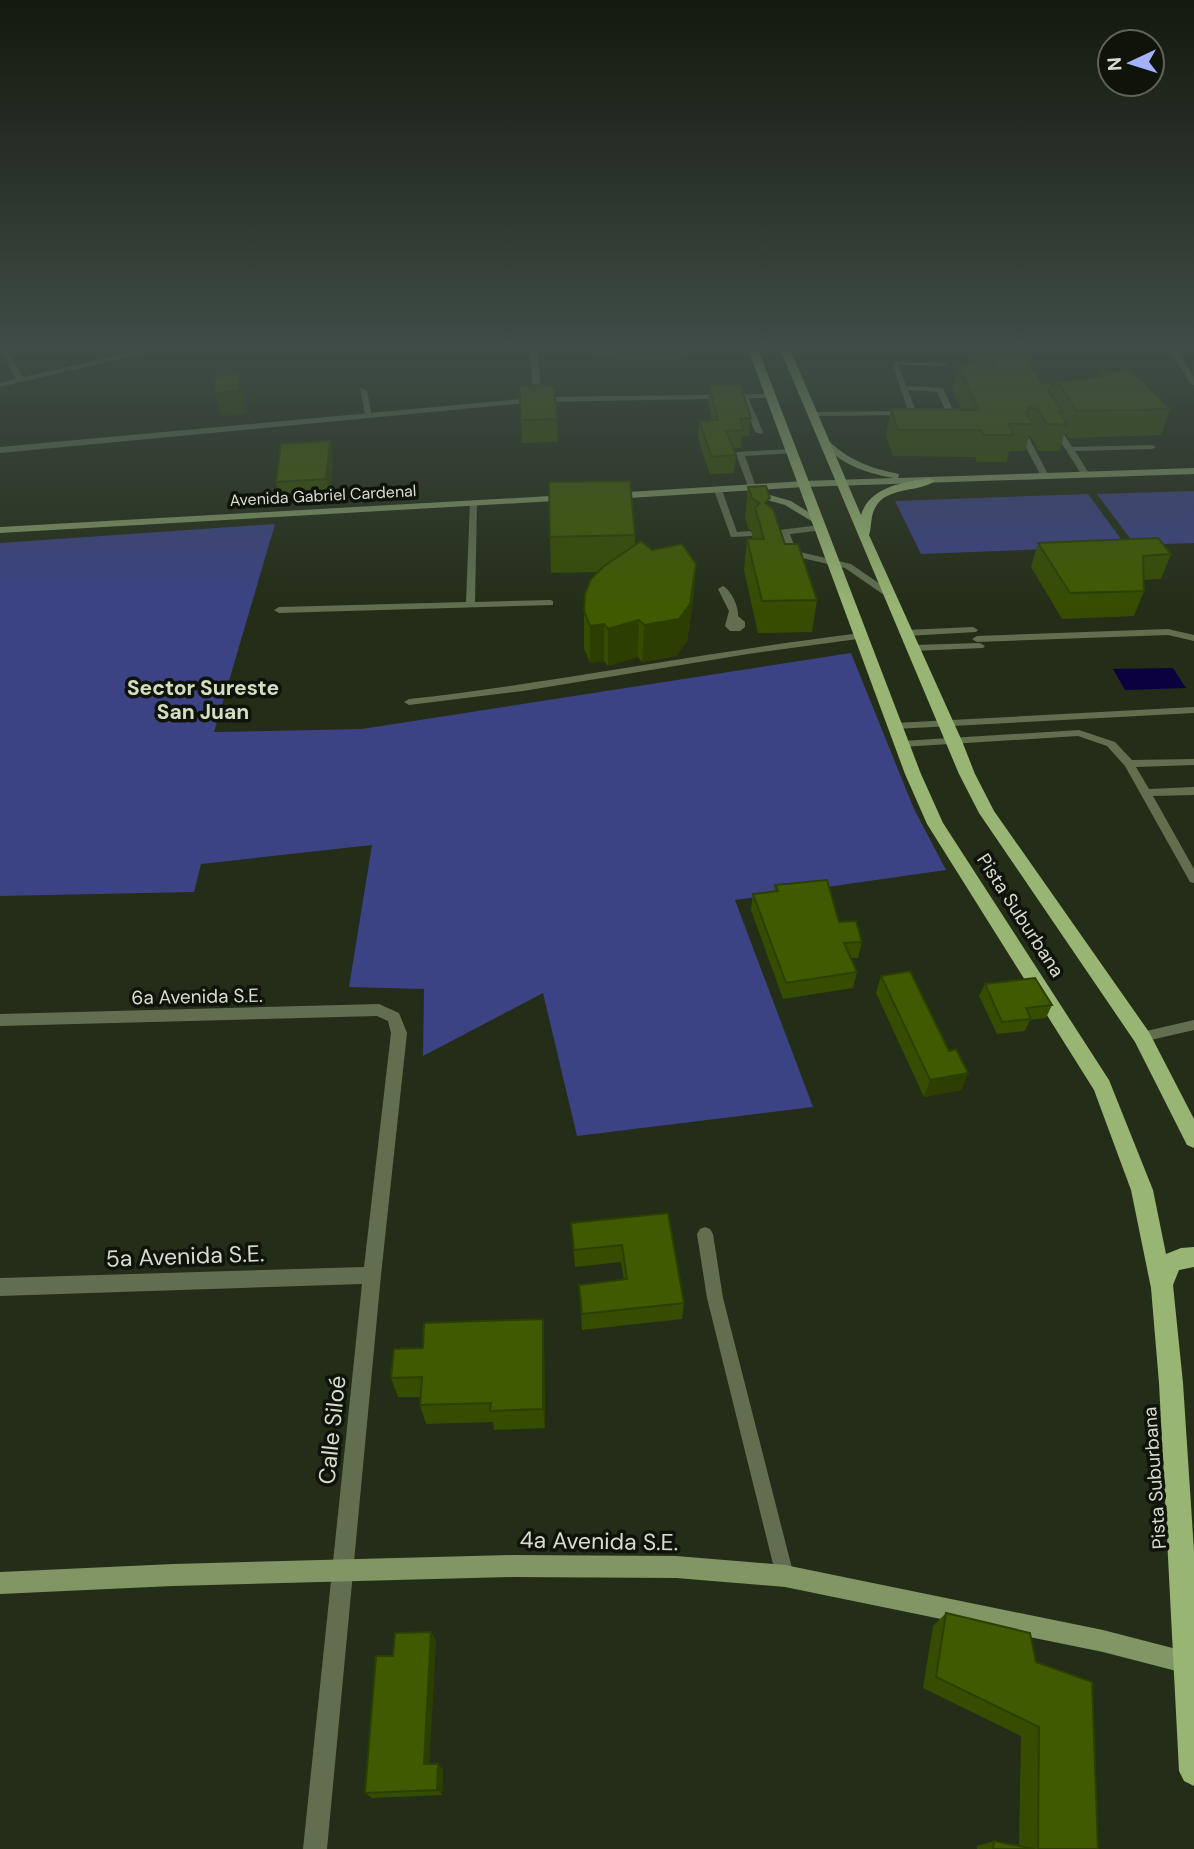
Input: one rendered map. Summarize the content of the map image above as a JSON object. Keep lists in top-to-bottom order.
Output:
{
  "streets": {
    "main road": ["Pista Suburbana"],
    "street": [
      "Avenida Gabriel Cardenal",
      "6a Avenida S.E.",
      "5a Avenida S.E.",
      "Calle Siloé",
      "4a Avenida S.E."
    ]
  },
  "crossings": [
    ["Pista Suburbana", "4a Avenida S.E."],
    ["6a Avenida S.E.", "Calle Siloé"],
    ["5a Avenida S.E.", "Calle Siloé"],
    ["Calle Siloé", "4a Avenida S.E."]
  ],
  "districts": ["Sector Sureste San Juan"],
  "north": "left"
}
